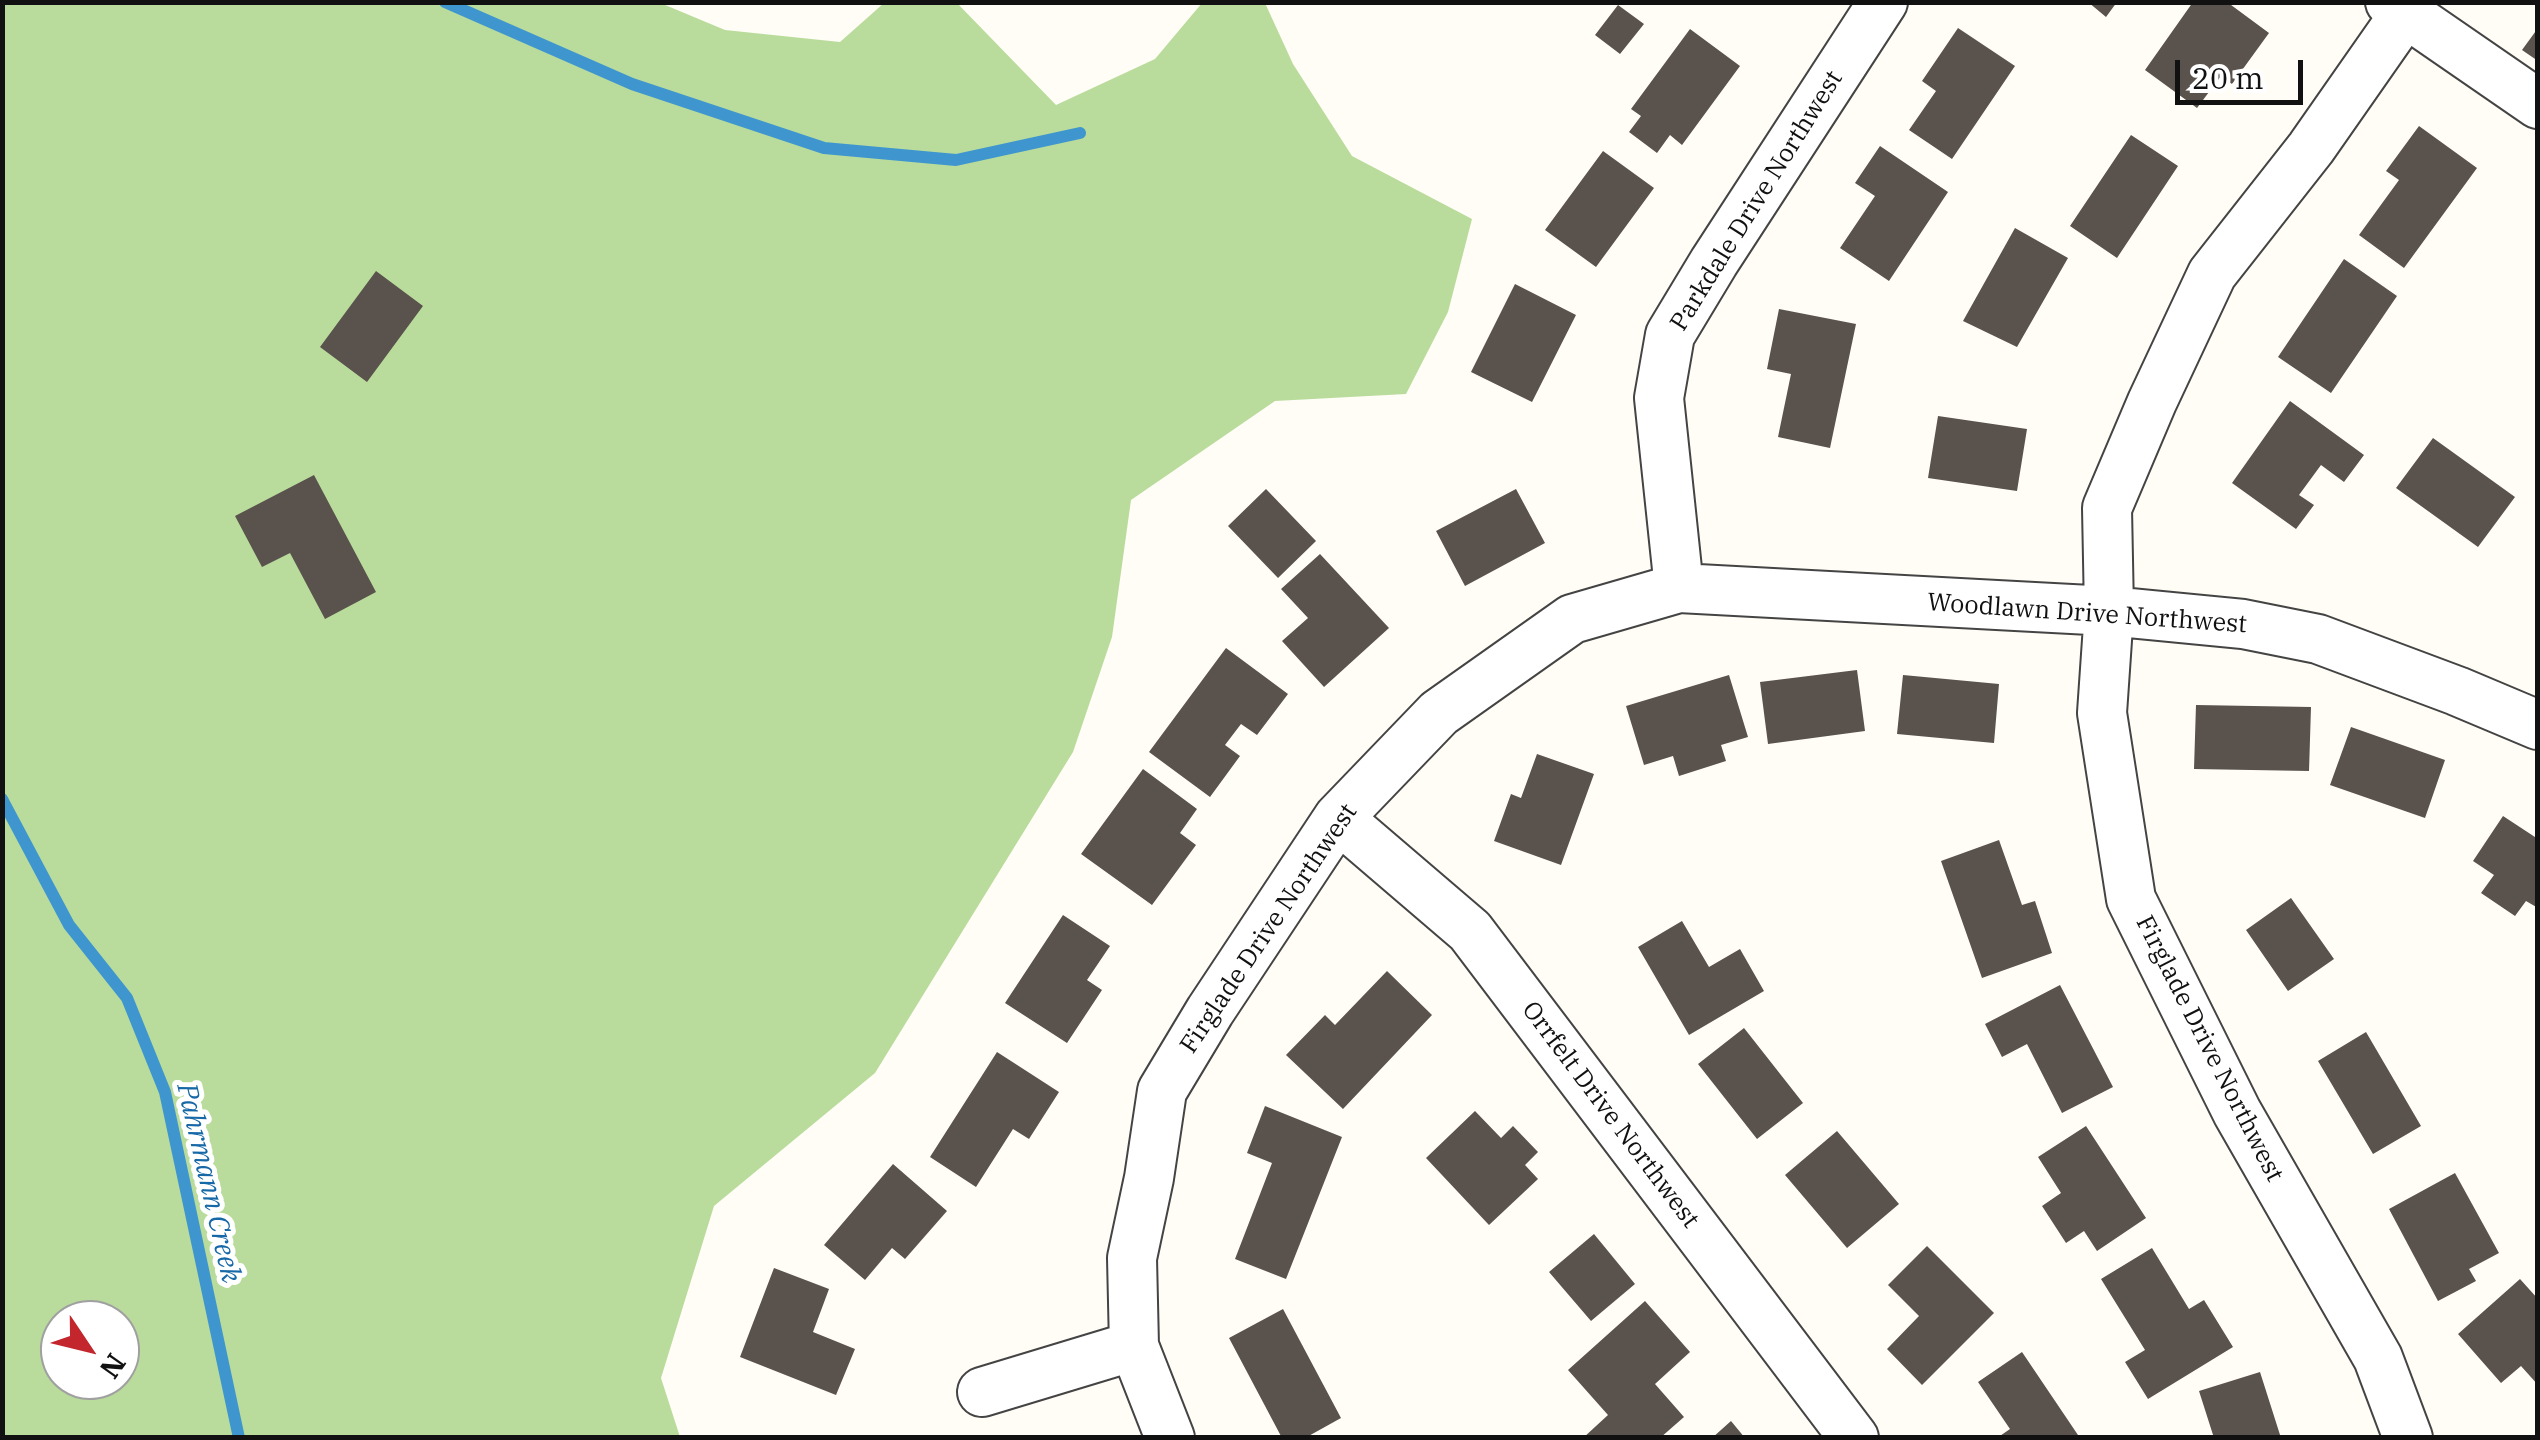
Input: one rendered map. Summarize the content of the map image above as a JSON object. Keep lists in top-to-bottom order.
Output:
{
  "streets": {
    "street": [
      "Parkdale Drive Northwest",
      "Woodlawn Drive Northwest",
      "Firglade Drive Northwest",
      "Orrfelt Drive Northwest"
    ]
  },
  "crossings": [
    ["Parkdale Drive Northwest", "Woodlawn Drive Northwest"],
    ["Parkdale Drive Northwest", "Firglade Drive Northwest"],
    ["Woodlawn Drive Northwest", "Firglade Drive Northwest"],
    ["Firglade Drive Northwest", "Orrfelt Drive Northwest"]
  ],
  "water": ["Pahrmann Creek"],
  "scale_bar": "20 m",
  "north": "bottom right"
}
